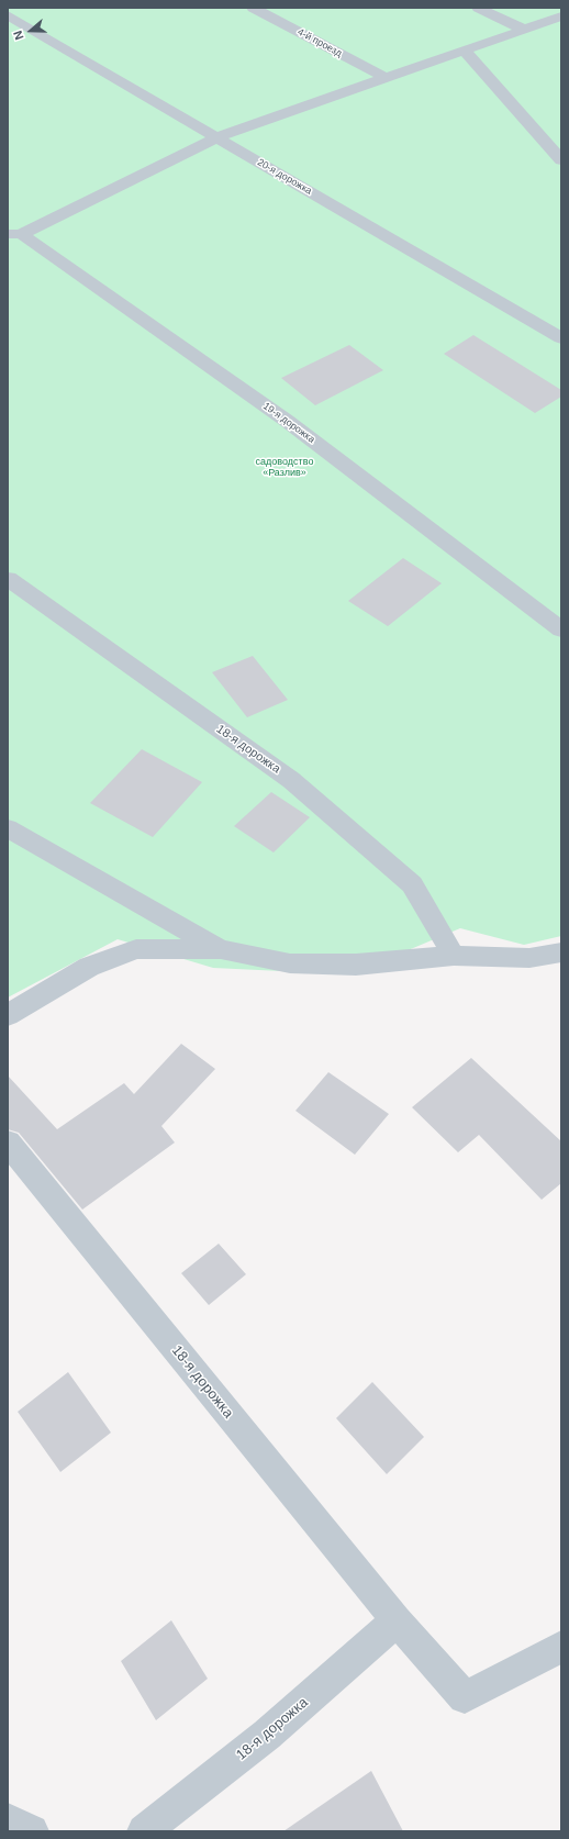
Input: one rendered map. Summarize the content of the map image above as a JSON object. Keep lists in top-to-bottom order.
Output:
{
  "streets": {
    "street": [
      "4-й проезд",
      "20-я дорожка",
      "19-я дорожка",
      "18-я дорожка"
    ]
  },
  "parks": ["садоводство «Разлив»"],
  "north": "left"
}
